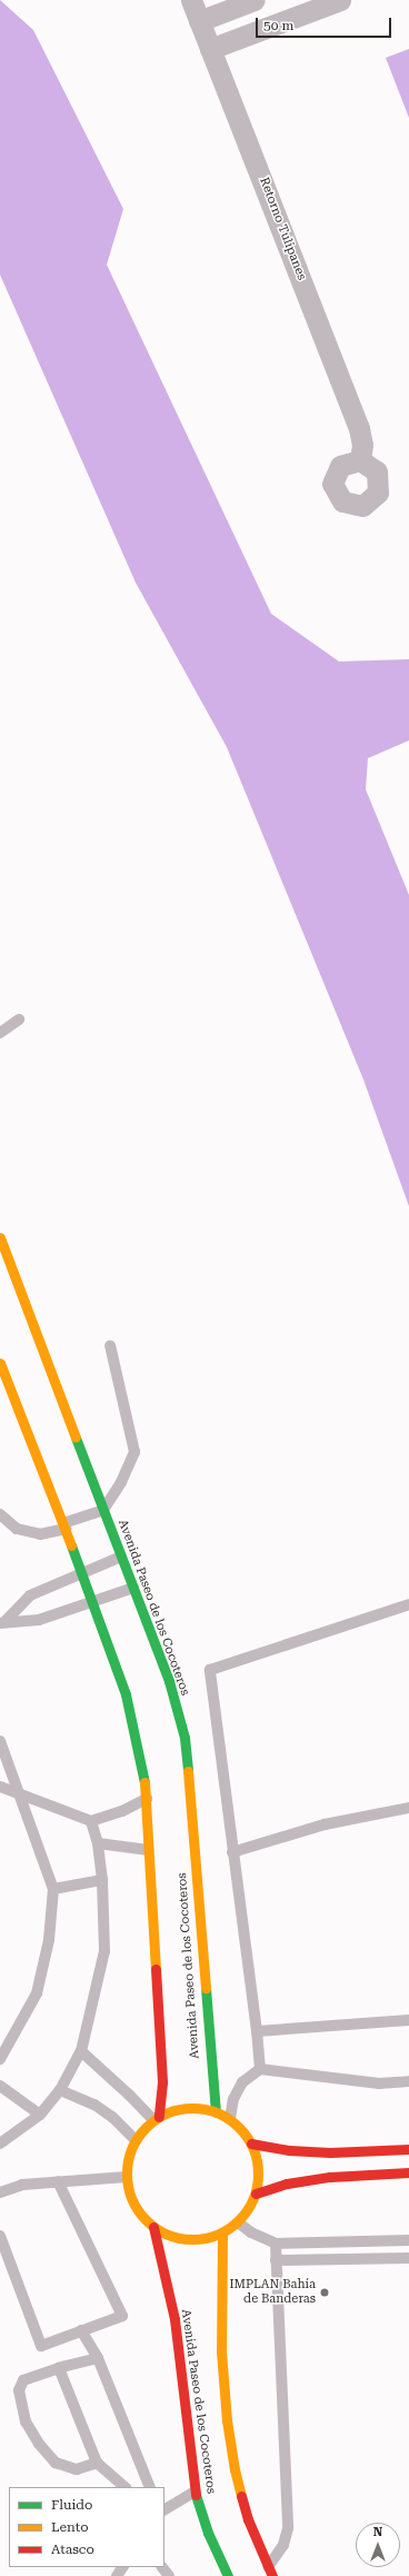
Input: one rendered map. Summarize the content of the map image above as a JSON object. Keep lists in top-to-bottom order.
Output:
{
  "streets": {
    "street": ["Retorno Tulipanes", "Avenida Paseo de los Cocoteros"]
  },
  "places": ["IMPLAN Bahía de Banderas"],
  "legend": ["Fluido", "Lento", "Atasco"],
  "scale_bar": "50 m",
  "north": "top"
}
